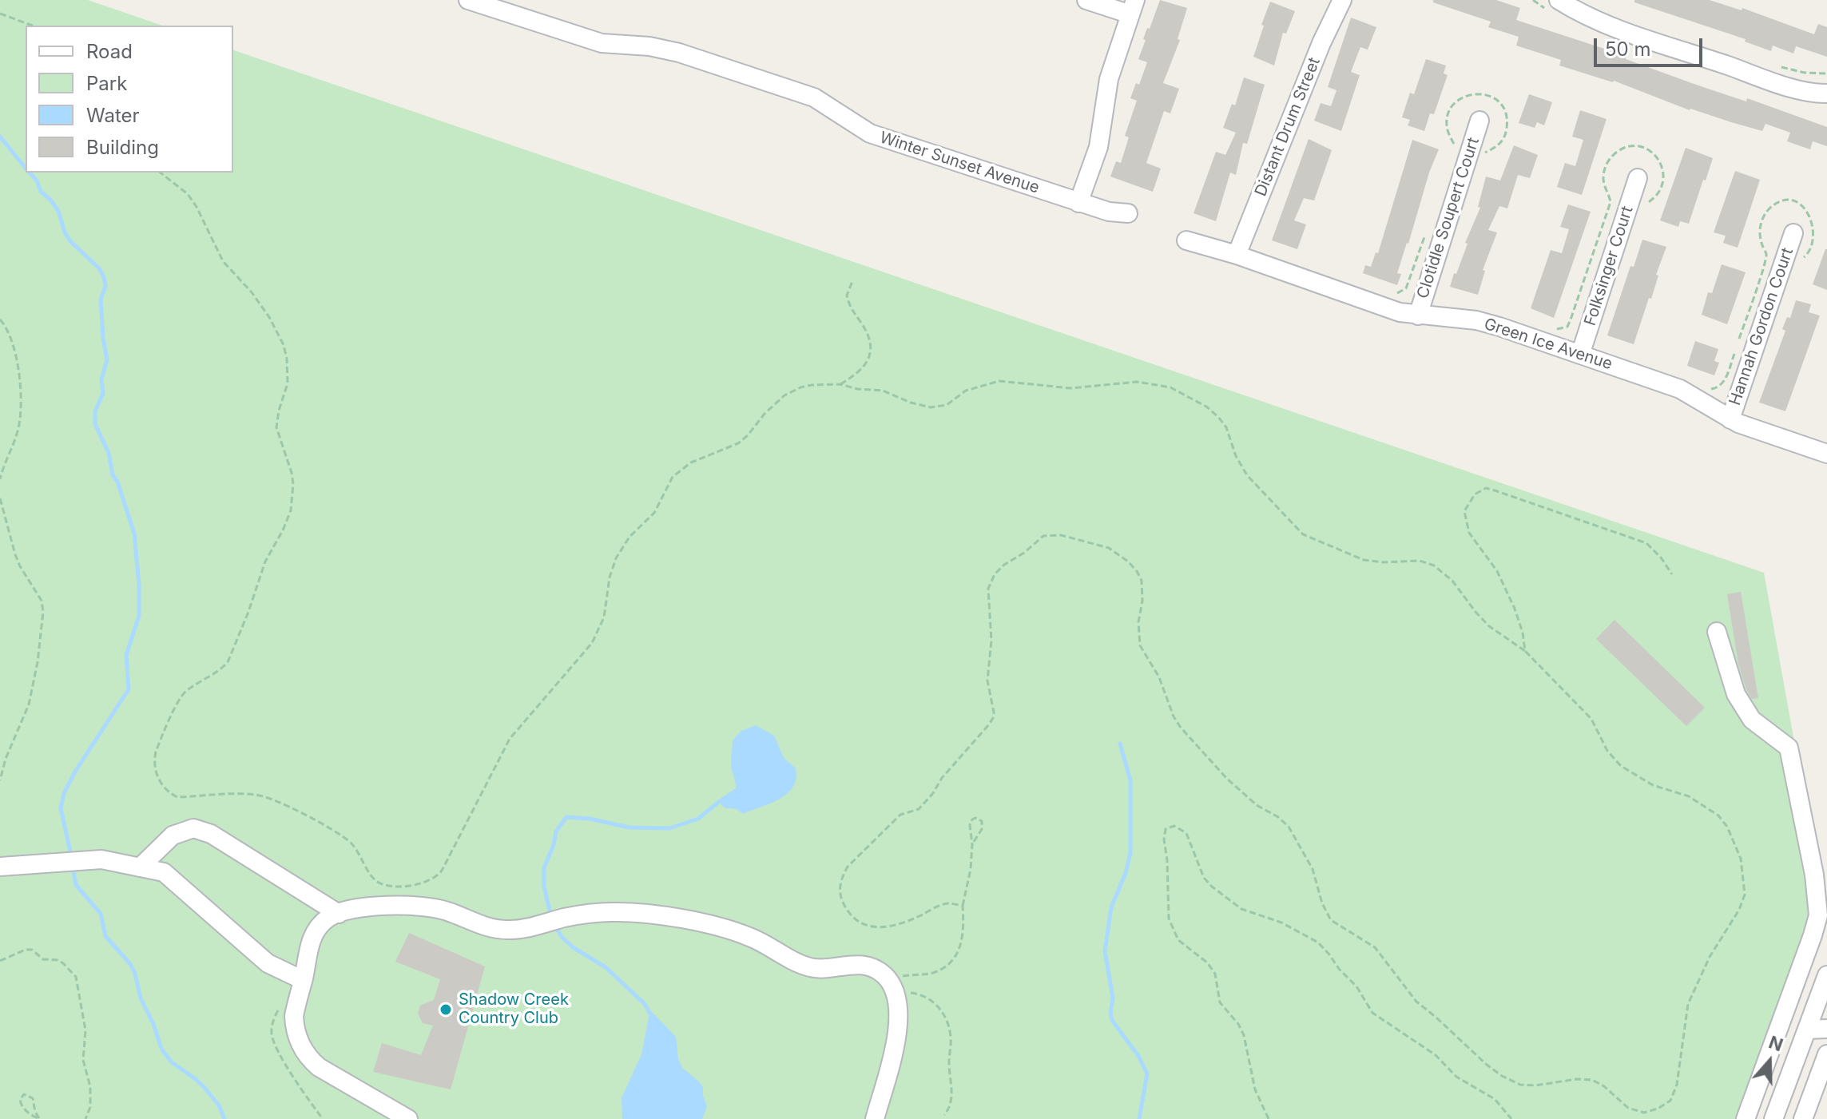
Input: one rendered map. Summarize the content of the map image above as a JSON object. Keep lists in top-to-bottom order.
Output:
{
  "streets": {
    "street": [
      "Distant Drum Street",
      "Winter Sunset Avenue",
      "Clotidle Soupert Court",
      "Folksinger Court",
      "Hannah Gordon Court",
      "Green Ice Avenue"
    ]
  },
  "crossings": [
    ["Distant Drum Street", "Green Ice Avenue"],
    ["Clotidle Soupert Court", "Green Ice Avenue"],
    ["Folksinger Court", "Green Ice Avenue"],
    ["Hannah Gordon Court", "Green Ice Avenue"]
  ],
  "places": ["Shadow Creek Country Club"],
  "legend": [
    "Road",
    "Park",
    "Water",
    "Building"
  ],
  "scale_bar": "50 m",
  "north": "top"
}
